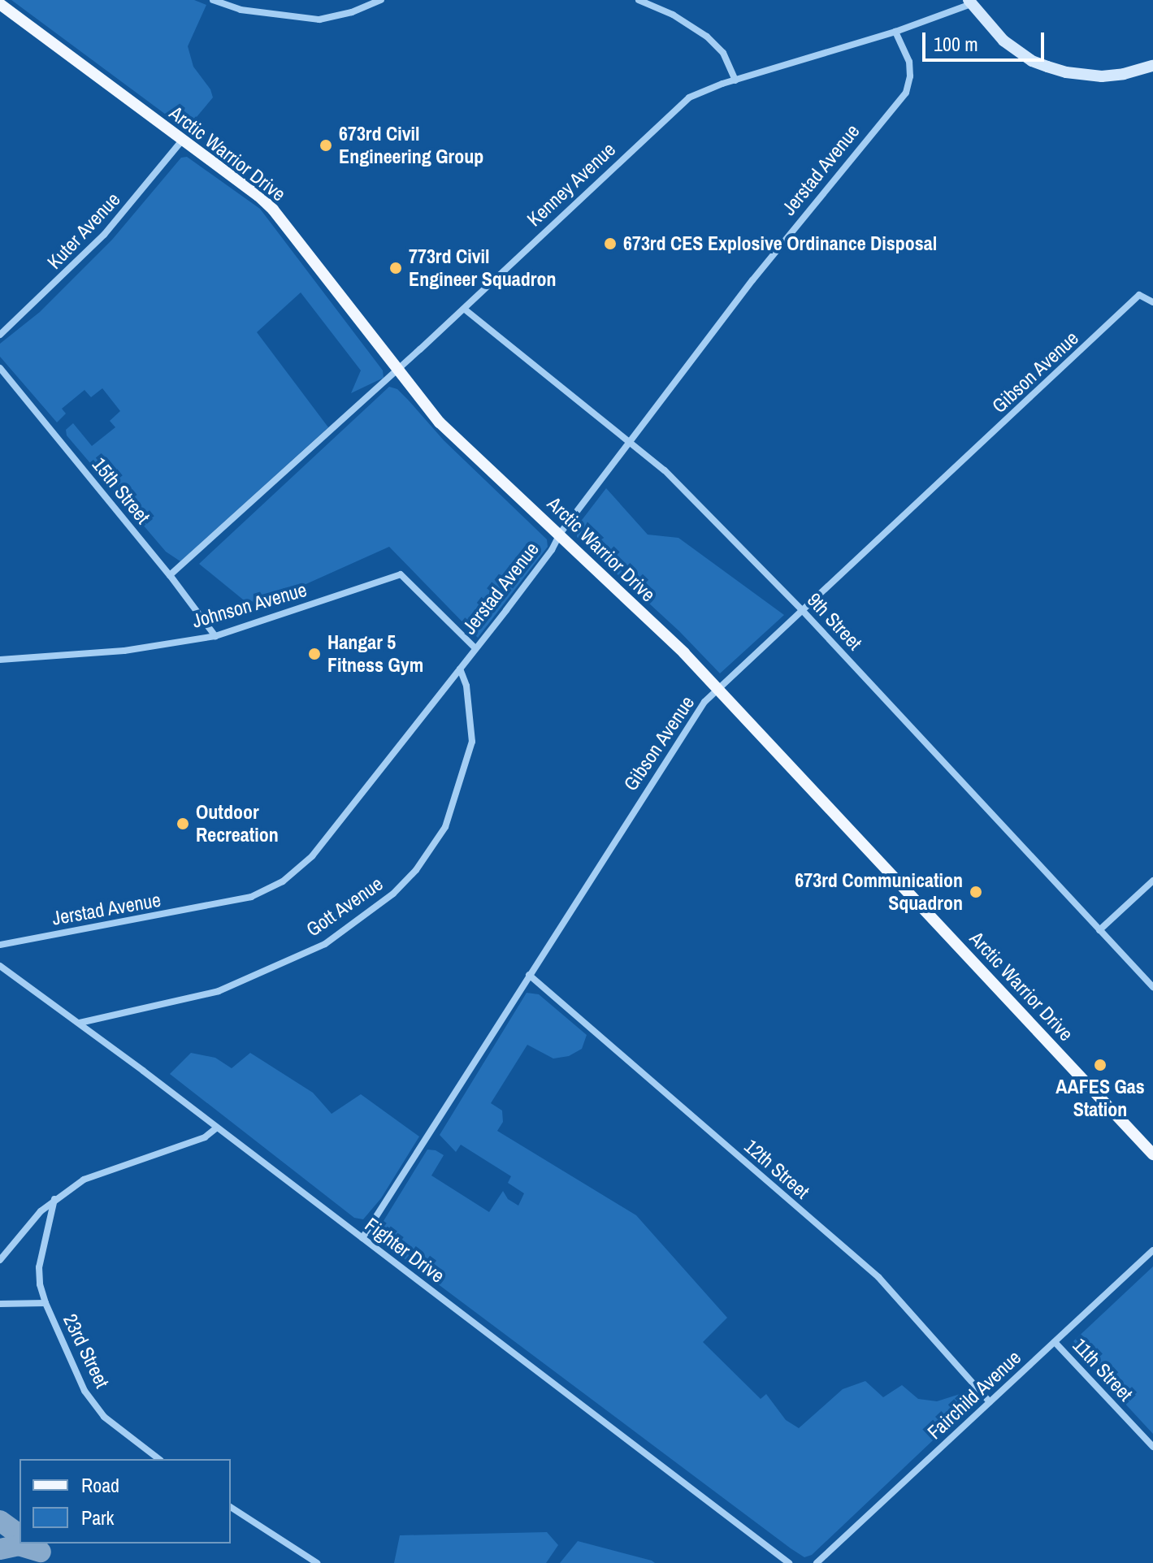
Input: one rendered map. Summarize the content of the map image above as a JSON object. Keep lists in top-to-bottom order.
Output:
{
  "streets": {
    "main road": ["Arctic Warrior Drive"],
    "street": [
      "Jerstad Avenue",
      "Kenney Avenue",
      "Kuter Avenue",
      "Gibson Avenue",
      "15th Street",
      "Johnson Avenue",
      "9th Street",
      "Gott Avenue",
      "12th Street",
      "Fighter Drive",
      "23rd Street",
      "11th Street",
      "Fairchild Avenue"
    ]
  },
  "crossings": [
    ["Arctic Warrior Drive", "Jerstad Avenue"],
    ["Arctic Warrior Drive", "Kenney Avenue"],
    ["Arctic Warrior Drive", "Kuter Avenue"],
    ["Arctic Warrior Drive", "Gibson Avenue"],
    ["Jerstad Avenue", "Kenney Avenue"],
    ["Jerstad Avenue", "Johnson Avenue"],
    ["Jerstad Avenue", "9th Street"],
    ["Jerstad Avenue", "Gott Avenue"],
    ["Kenney Avenue", "15th Street"],
    ["Kenney Avenue", "9th Street"],
    ["Gibson Avenue", "9th Street"],
    ["Gibson Avenue", "12th Street"],
    ["Gibson Avenue", "Fighter Drive"],
    ["15th Street", "Johnson Avenue"],
    ["Gott Avenue", "Fighter Drive"],
    ["12th Street", "Fairchild Avenue"],
    ["11th Street", "Fairchild Avenue"]
  ],
  "places": [
    "673rd Civil Engineering Group",
    "673rd CES Explosive Ordinance Disposal",
    "773rd Civil Engineer Squadron",
    "Hangar 5 Fitness Gym",
    "Outdoor Recreation",
    "673rd Communication Squadron",
    "AAFES Gas Station"
  ],
  "legend": ["Road", "Park"],
  "scale_bar": "100 m"
}
